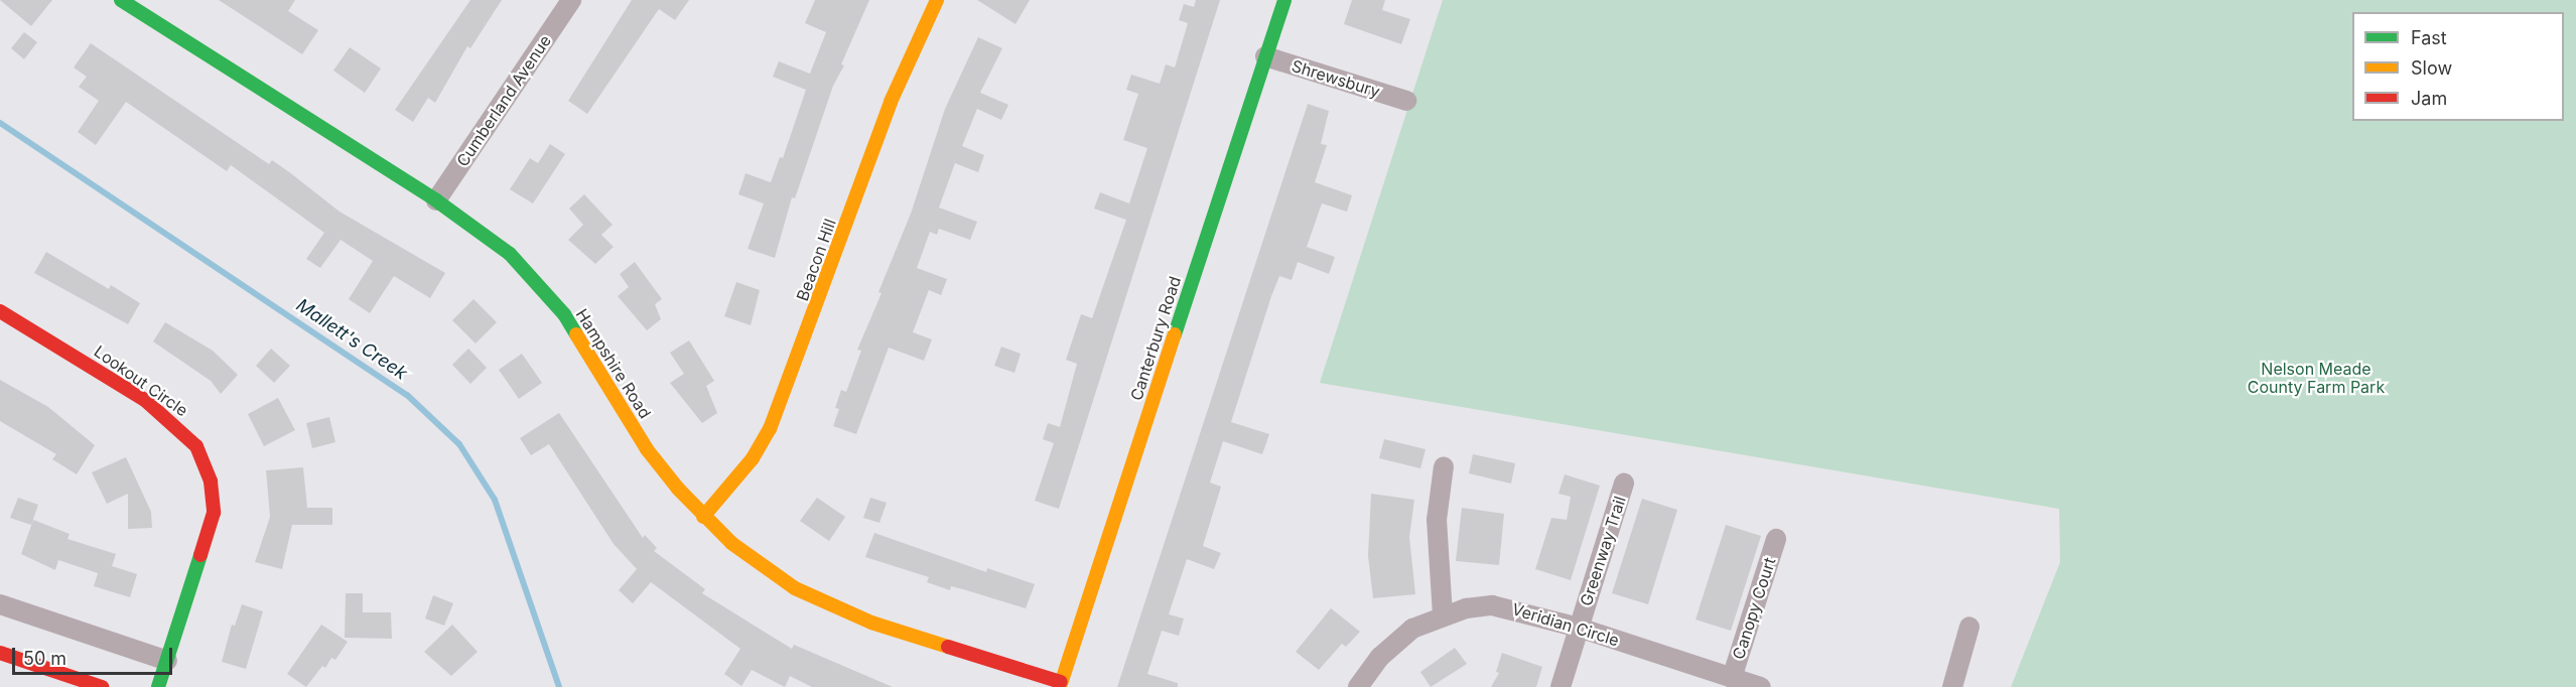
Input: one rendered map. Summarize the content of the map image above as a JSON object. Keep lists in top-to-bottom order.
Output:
{
  "streets": {
    "street": [
      "Shrewsbury",
      "Cumberland Avenue",
      "Beacon Hill",
      "Canterbury Road",
      "Hampshire Road",
      "Lookout Circle",
      "Greenway Trail",
      "Canopy Court",
      "Veridian Circle"
    ]
  },
  "crossings": [
    ["Shrewsbury", "Canterbury Road"],
    ["Cumberland Avenue", "Hampshire Road"],
    ["Beacon Hill", "Hampshire Road"],
    ["Canterbury Road", "Hampshire Road"],
    ["Greenway Trail", "Veridian Circle"],
    ["Canopy Court", "Veridian Circle"]
  ],
  "water": ["Mallett's Creek"],
  "parks": ["Nelson Meade County Farm Park"],
  "legend": ["Fast", "Slow", "Jam"],
  "scale_bar": "50 m"
}
